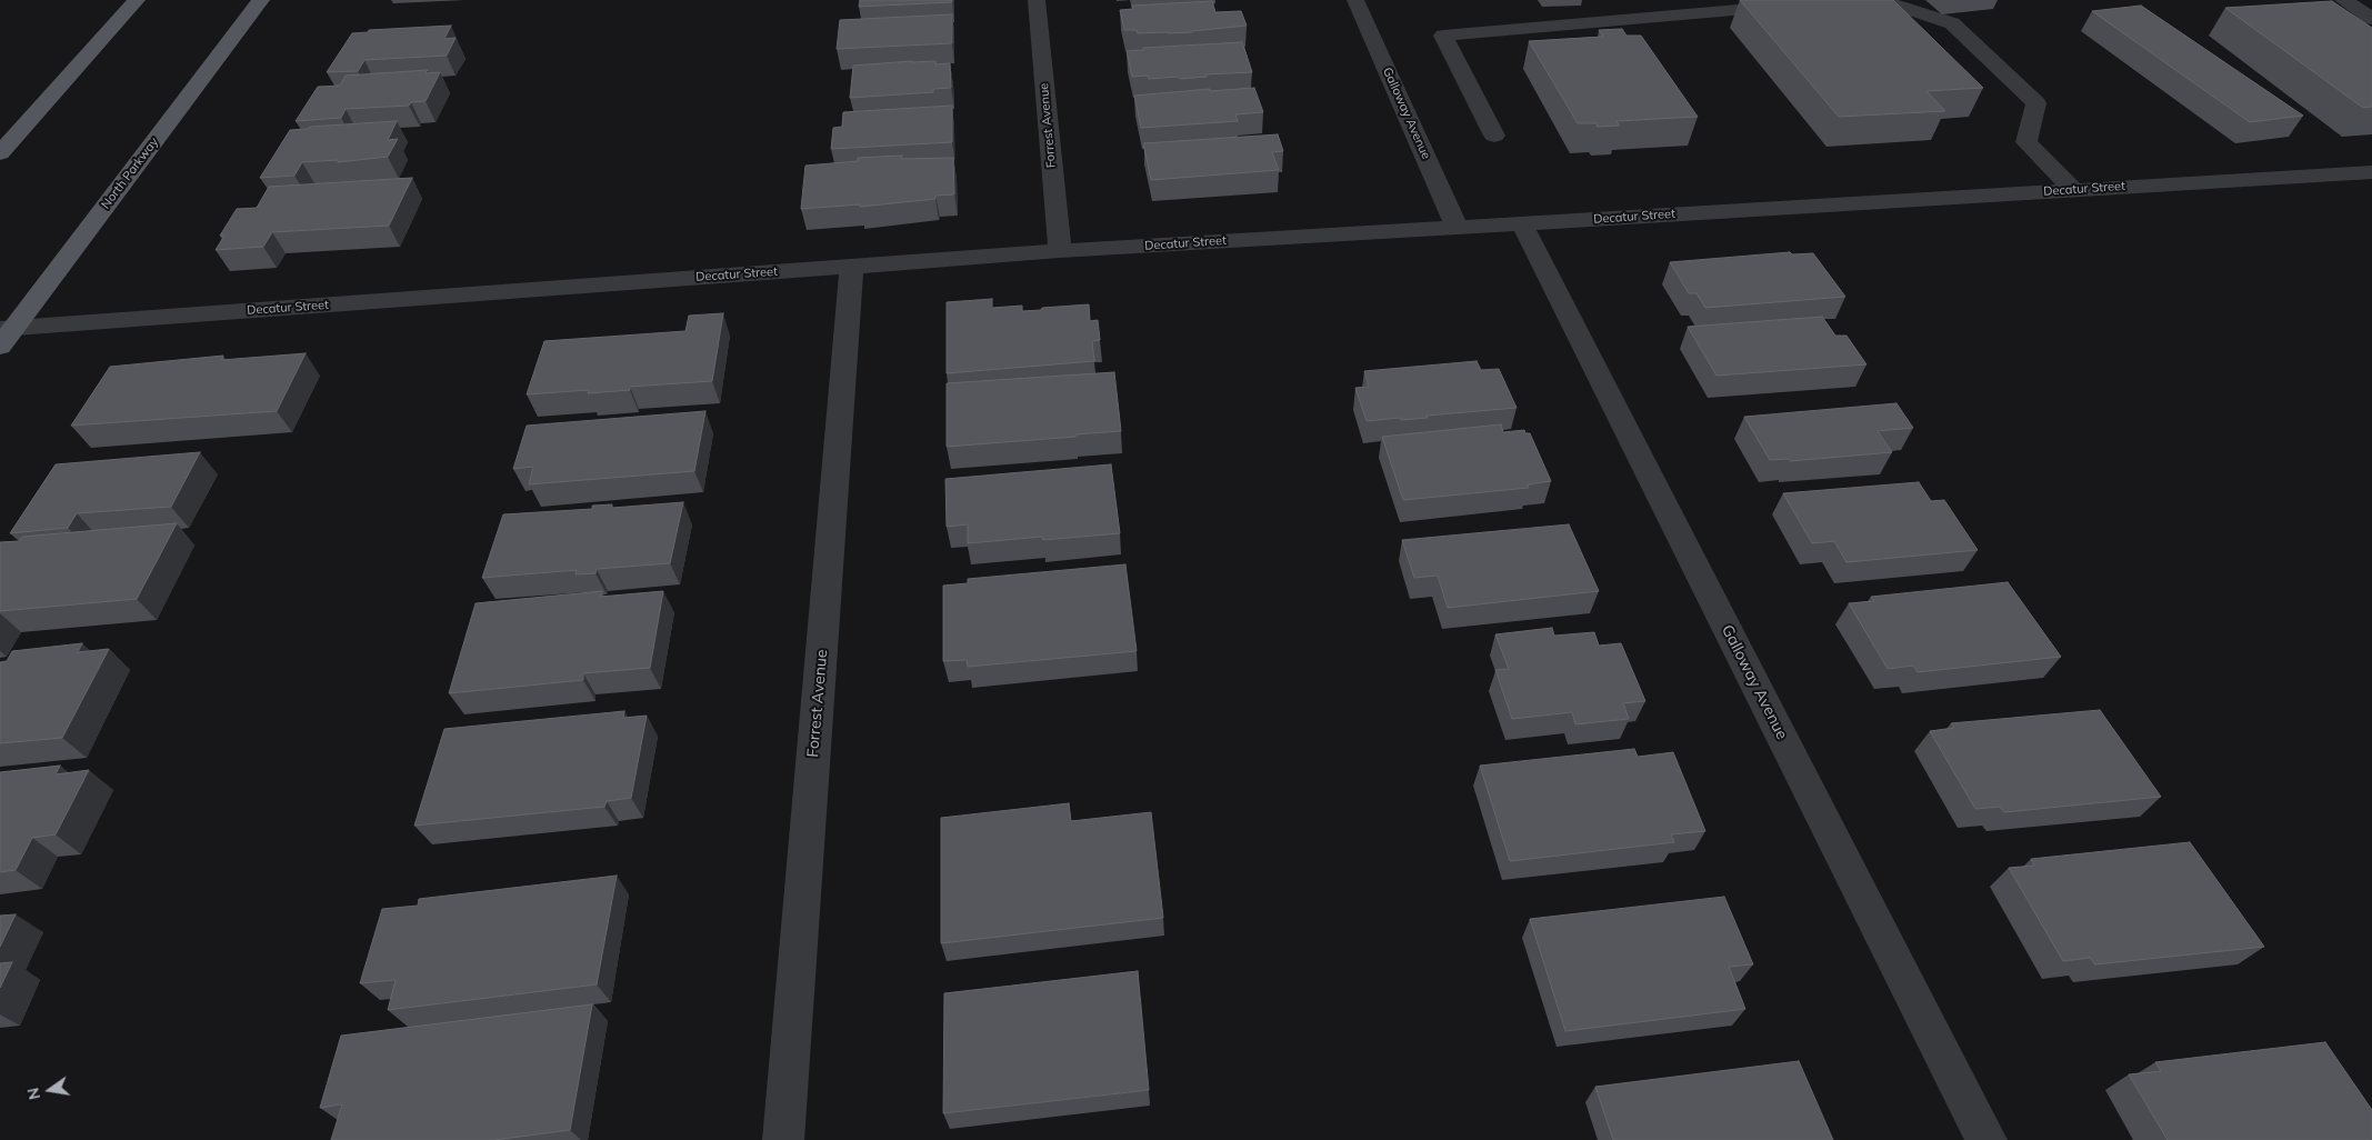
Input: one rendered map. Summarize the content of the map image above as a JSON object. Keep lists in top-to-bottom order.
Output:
{
  "streets": {
    "main road": ["North Parkway"],
    "street": ["Galloway Avenue", "Forrest Avenue", "Decatur Street"]
  },
  "crossings": [
    ["Galloway Avenue", "Decatur Street"],
    ["Forrest Avenue", "Decatur Street"],
    ["North Parkway", "Decatur Street"]
  ],
  "north": "left"
}
